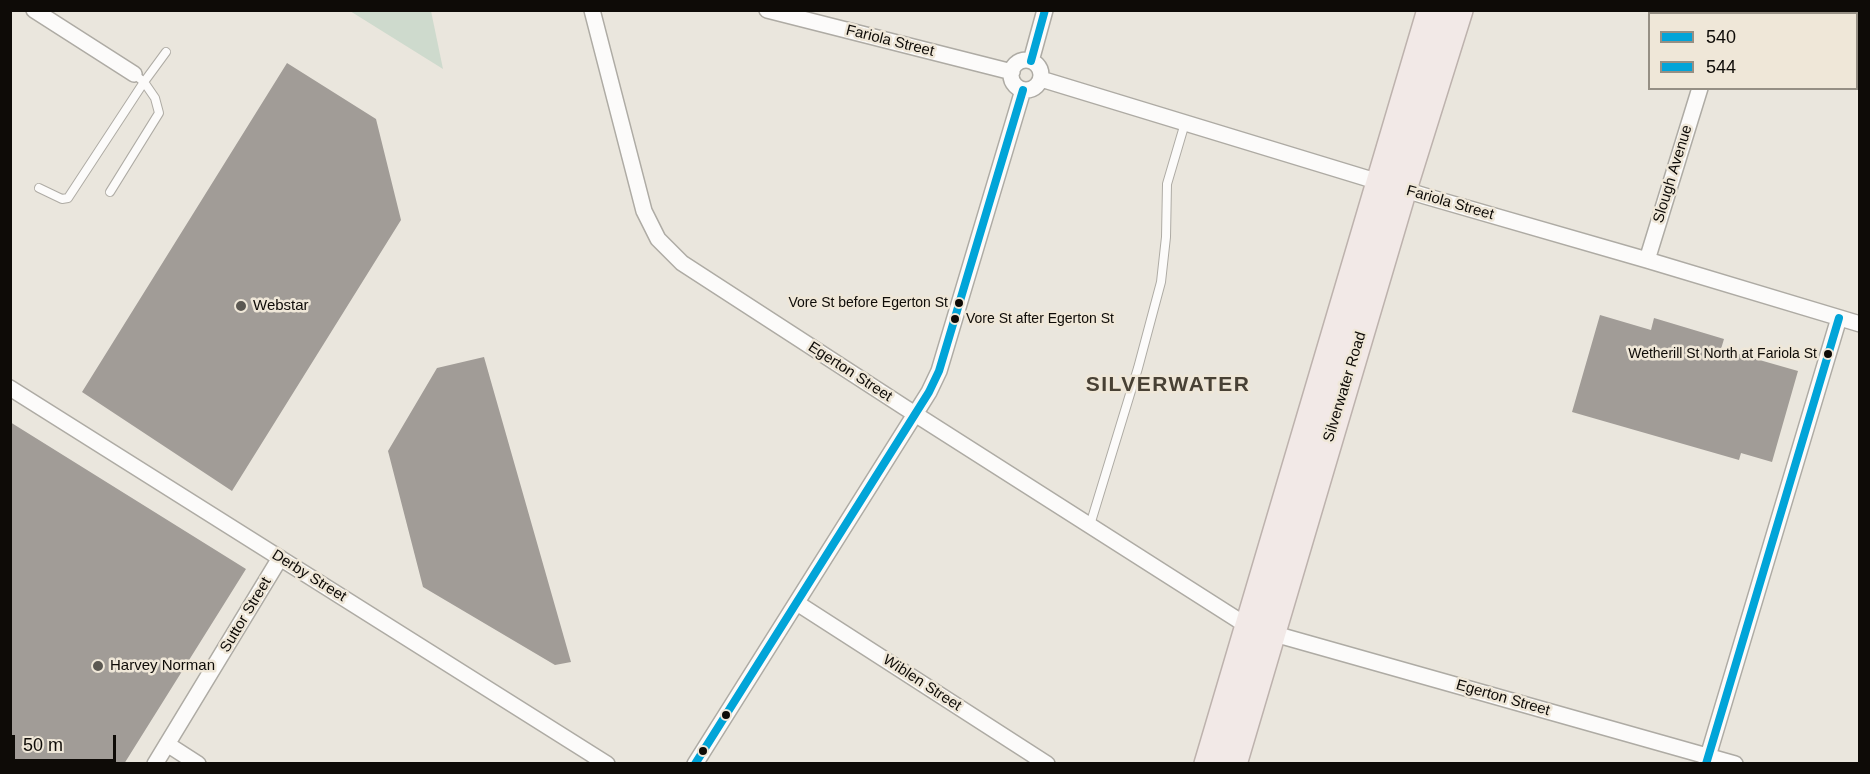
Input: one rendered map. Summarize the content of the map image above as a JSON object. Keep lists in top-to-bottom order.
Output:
{
  "streets": {
    "highway": ["Silverwater Road"],
    "street": [
      "Fariola Street",
      "Slough Avenue",
      "Egerton Street",
      "Derby Street",
      "Suttor Street",
      "Wiblen Street"
    ]
  },
  "crossings": [
    ["Fariola Street", "Slough Avenue"],
    ["Fariola Street", "Silverwater Road"],
    ["Egerton Street", "Silverwater Road"],
    ["Derby Street", "Suttor Street"]
  ],
  "districts": ["SILVERWATER"],
  "places": [
    "Vore St before Egerton St",
    "Webstar",
    "Vore St after Egerton St",
    "Wetherill St North at Fariola St",
    "Harvey Norman"
  ],
  "lines": ["transit line 540", "transit line 544"],
  "legend": ["540", "544"],
  "scale_bar": "50 m"
}
